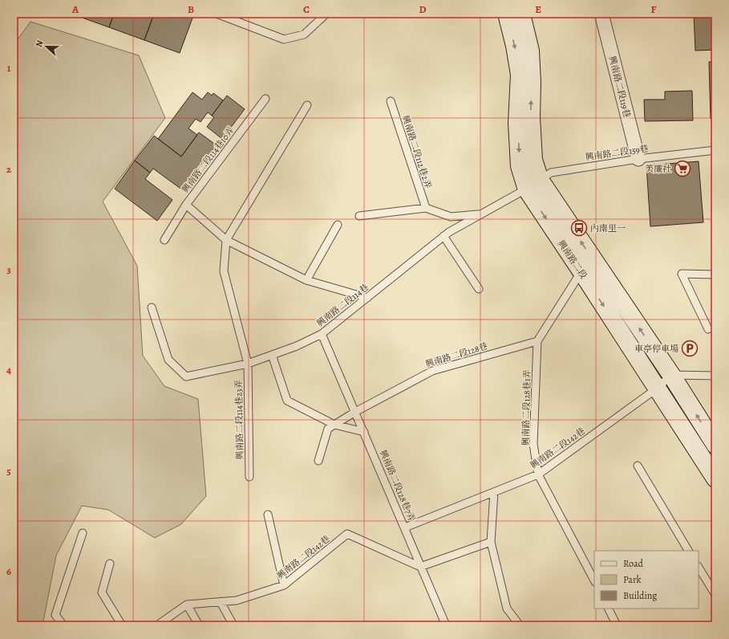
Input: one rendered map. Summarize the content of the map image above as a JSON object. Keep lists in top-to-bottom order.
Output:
{
  "streets": {
    "street": ["興南路二段119巷", "興南路二段"],
    "lane": [
      "興南路二段112巷2弄",
      "興南路二段159巷",
      "興南路二段114巷10弄",
      "興南路二段114巷",
      "興南路二段128巷",
      "興南路二段128巷1弄",
      "興南路二段114巷23弄",
      "興南路二段142巷",
      "興南路二段128巷7弄"
    ]
  },
  "crossings": [
    ["興南路二段119巷", "興南路二段159巷"],
    ["興南路二段159巷", "興南路二段"],
    ["興南路二段159巷", "興南路二段114巷"],
    ["興南路二段114巷10弄", "興南路二段114巷"],
    ["興南路二段114巷10弄", "興南路二段114巷23弄"],
    ["興南路二段", "興南路二段114巷"],
    ["興南路二段", "興南路二段142巷"],
    ["興南路二段114巷", "興南路二段114巷23弄"],
    ["興南路二段114巷", "興南路二段128巷7弄"],
    ["興南路二段128巷", "興南路二段128巷1弄"],
    ["興南路二段128巷", "興南路二段128巷7弄"],
    ["興南路二段128巷1弄", "興南路二段142巷"],
    ["興南路二段142巷", "興南路二段128巷7弄"]
  ],
  "places": {
    "supermarket": ["美廉社"],
    "bus stop": ["內南里一"],
    "parking": ["車亭停車場"]
  },
  "legend": ["Road", "Park", "Building"],
  "north": "left",
  "grid": {
    "columns": [
      "A",
      "B",
      "C",
      "D",
      "E",
      "F"
    ],
    "rows": [
      "1",
      "2",
      "3",
      "4",
      "5",
      "6"
    ]
  }
}
